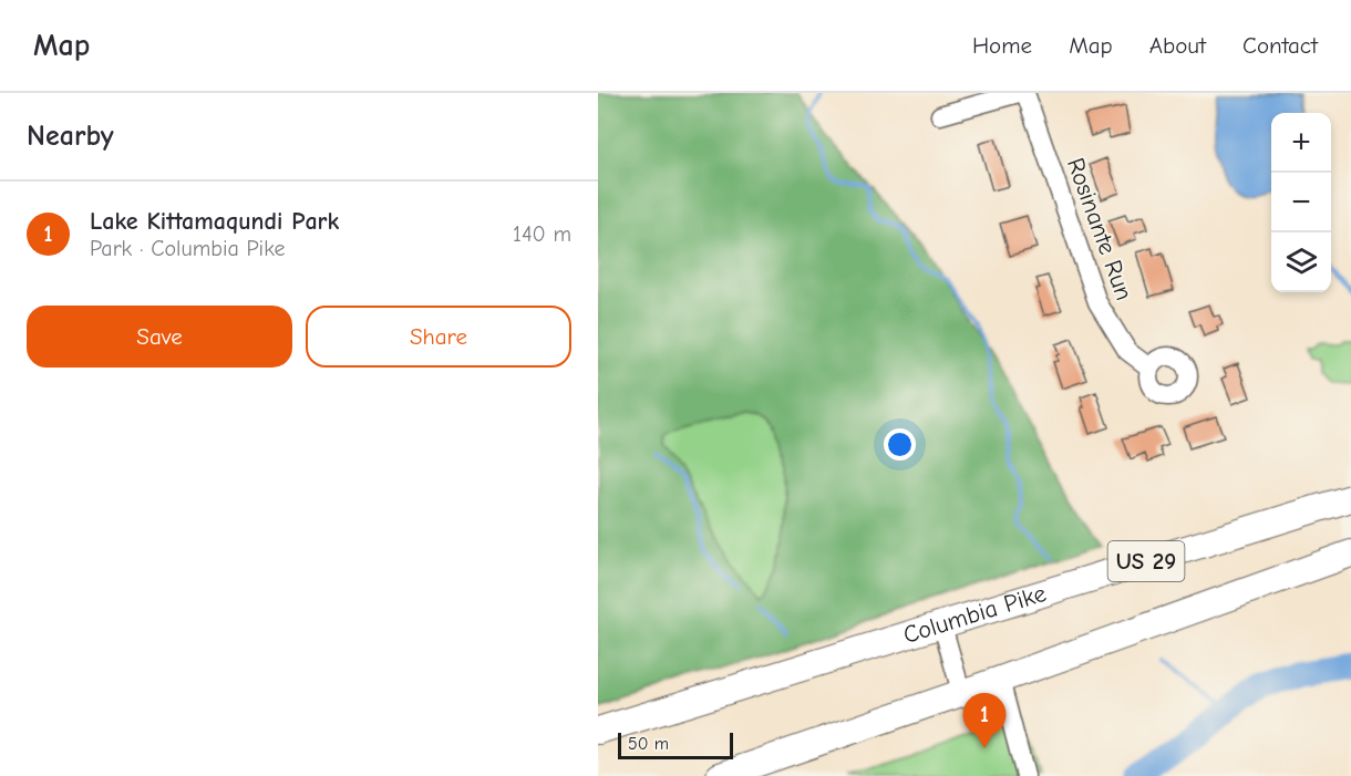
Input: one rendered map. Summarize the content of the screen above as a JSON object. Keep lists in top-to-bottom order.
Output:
{
  "streets": {
    "highway": ["US 29", "Columbia Pike"],
    "street": ["Rosinante Run"]
  },
  "scale_bar": "50 m",
  "page": {
    "header": "Map",
    "nav": [
      "Home",
      "Map",
      "About",
      "Contact"
    ],
    "heading": "Nearby",
    "map_buttons": ["+", "−"],
    "list": [
      {
        "mark": "1",
        "name": "Lake Kittamaqundi Park",
        "note": "Park · Columbia Pike",
        "value": "140 m"
      }
    ],
    "buttons": ["Save", "Share"],
    "pins": "1",
    "scale": "50 m"
  }
}
